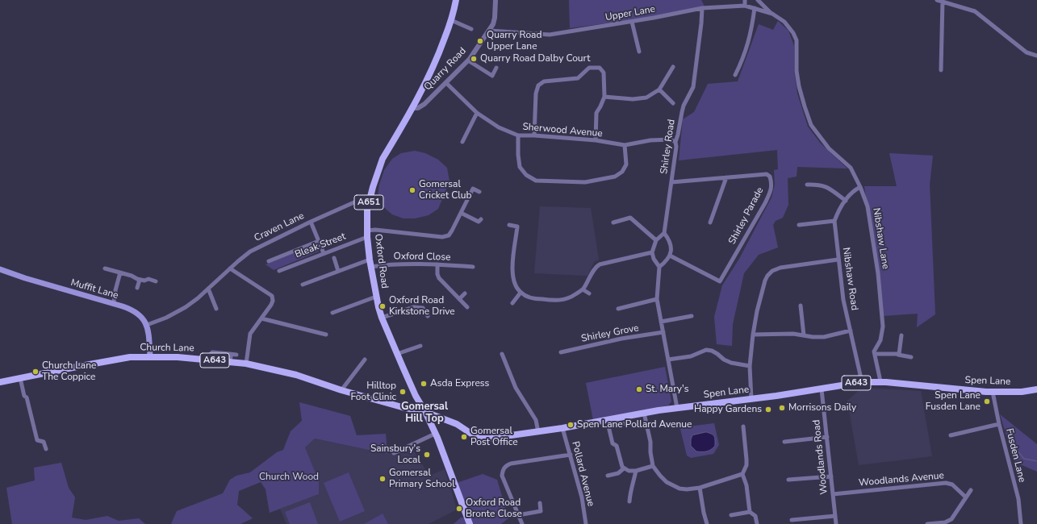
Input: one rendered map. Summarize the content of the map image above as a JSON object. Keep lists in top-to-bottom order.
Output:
{
  "streets": {
    "main road": [
      "A651",
      "Oxford Road",
      "Muffit Lane",
      "Church Lane",
      "A643",
      "Spen Lane"
    ],
    "street": [
      "Upper Lane",
      "Quarry Road",
      "Sherwood Avenue",
      "Shirley Road",
      "Shirley Parade",
      "Craven Lane",
      "Nibshaw Lane",
      "Bleak Street",
      "Oxford Close",
      "Nibshaw Road",
      "Shirley Grove",
      "Fusden Lane",
      "Woodlands Road",
      "Pollard Avenue",
      "Woodlands Avenue"
    ]
  },
  "crossings": [
    ["Upper Lane", "Quarry Road"],
    ["Upper Lane", "Shirley Road"],
    ["Upper Lane", "Nibshaw Lane"],
    ["Quarry Road", "Sherwood Avenue"],
    ["Quarry Road", "Oxford Road"],
    ["Sherwood Avenue", "Shirley Road"],
    ["Shirley Road", "Shirley Parade"],
    ["Craven Lane", "Oxford Road"],
    ["Craven Lane", "Muffit Lane"],
    ["Bleak Street", "Oxford Road"],
    ["Oxford Close", "Oxford Road"],
    ["Oxford Road", "Church Lane"],
    ["Oxford Road", "Spen Lane"],
    ["Nibshaw Road", "Spen Lane"],
    ["Church Lane", "Spen Lane"],
    ["Spen Lane", "Fusden Lane"],
    ["Spen Lane", "Woodlands Road"],
    ["Spen Lane", "Pollard Avenue"],
    ["Woodlands Road", "Woodlands Avenue"]
  ],
  "districts": ["Gomersal Hill Top"],
  "parks": ["Church Wood"],
  "places": [
    "Quarry Road Upper Lane",
    "Quarry Road Dalby Court",
    "Gomersal Cricket Club",
    "Oxford Road Kirkstone Drive",
    "Church Lane The Coppice",
    "Asda Express",
    "St. Mary's",
    "Hilltop Foot Clinic",
    "Spen Lane Fusden Lane",
    "Morrisons Daily",
    "Happy Gardens",
    "Spen Lane Pollard Avenue",
    "Gomersal Post Office",
    "Sainsbury's Local",
    "Gomersal Primary School",
    "Oxford Road Bronte Close"
  ]
}
